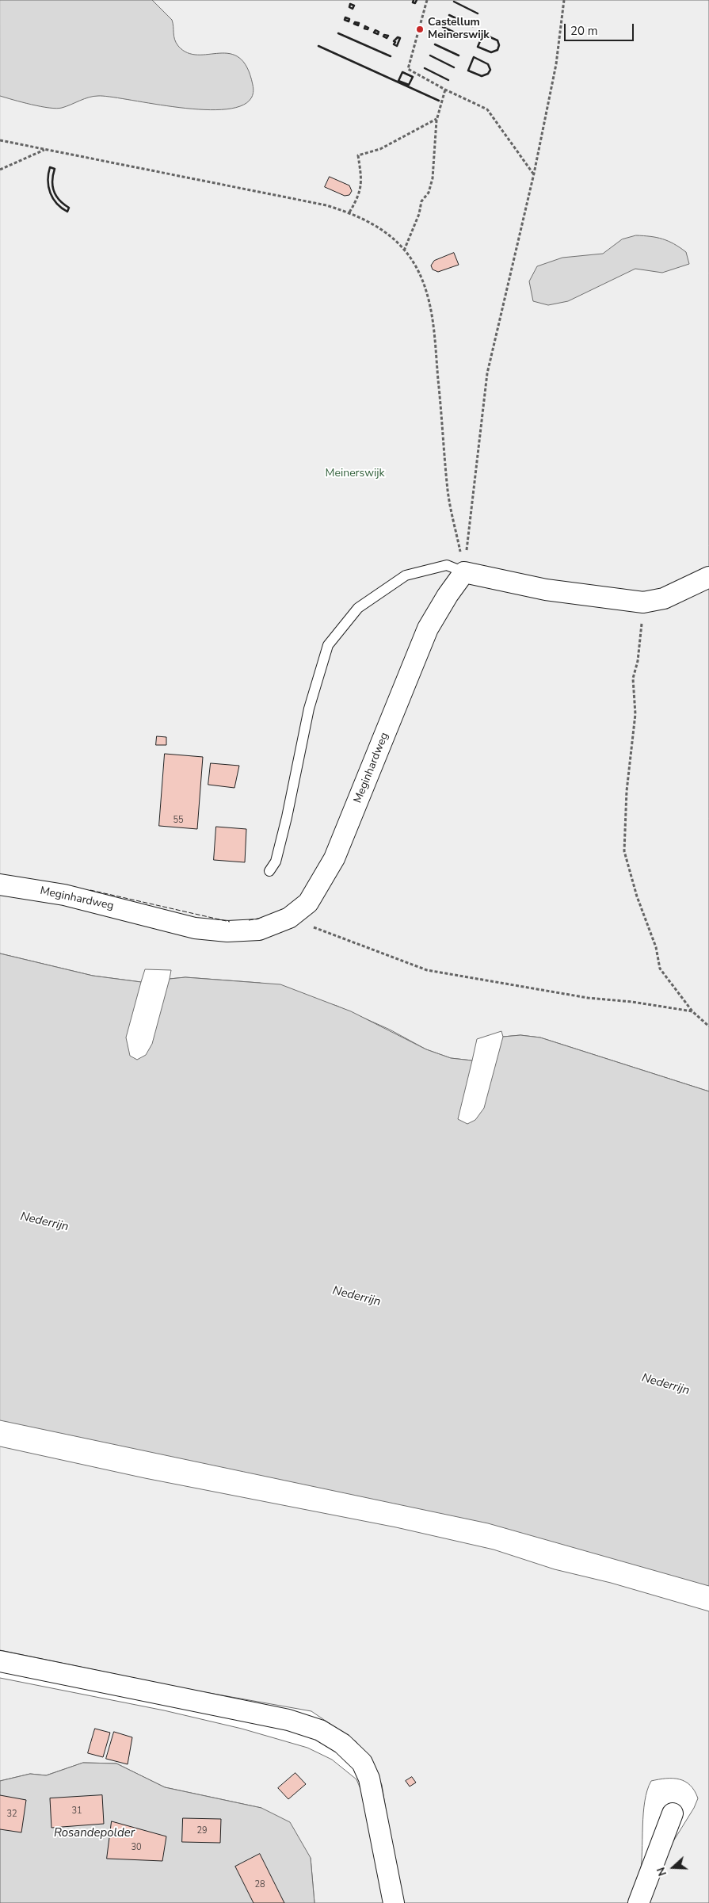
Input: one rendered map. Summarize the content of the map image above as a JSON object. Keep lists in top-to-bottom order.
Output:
{
  "streets": {
    "street": ["Meginhardweg"]
  },
  "water": ["Nederrijn", "Rosandepolder"],
  "parks": ["Meinerswijk"],
  "places": ["Castellum Meinerswijk"],
  "house_numbers": [
    "55",
    "31",
    "32",
    "29",
    "30",
    "28"
  ],
  "scale_bar": "20 m",
  "north": "left"
}
